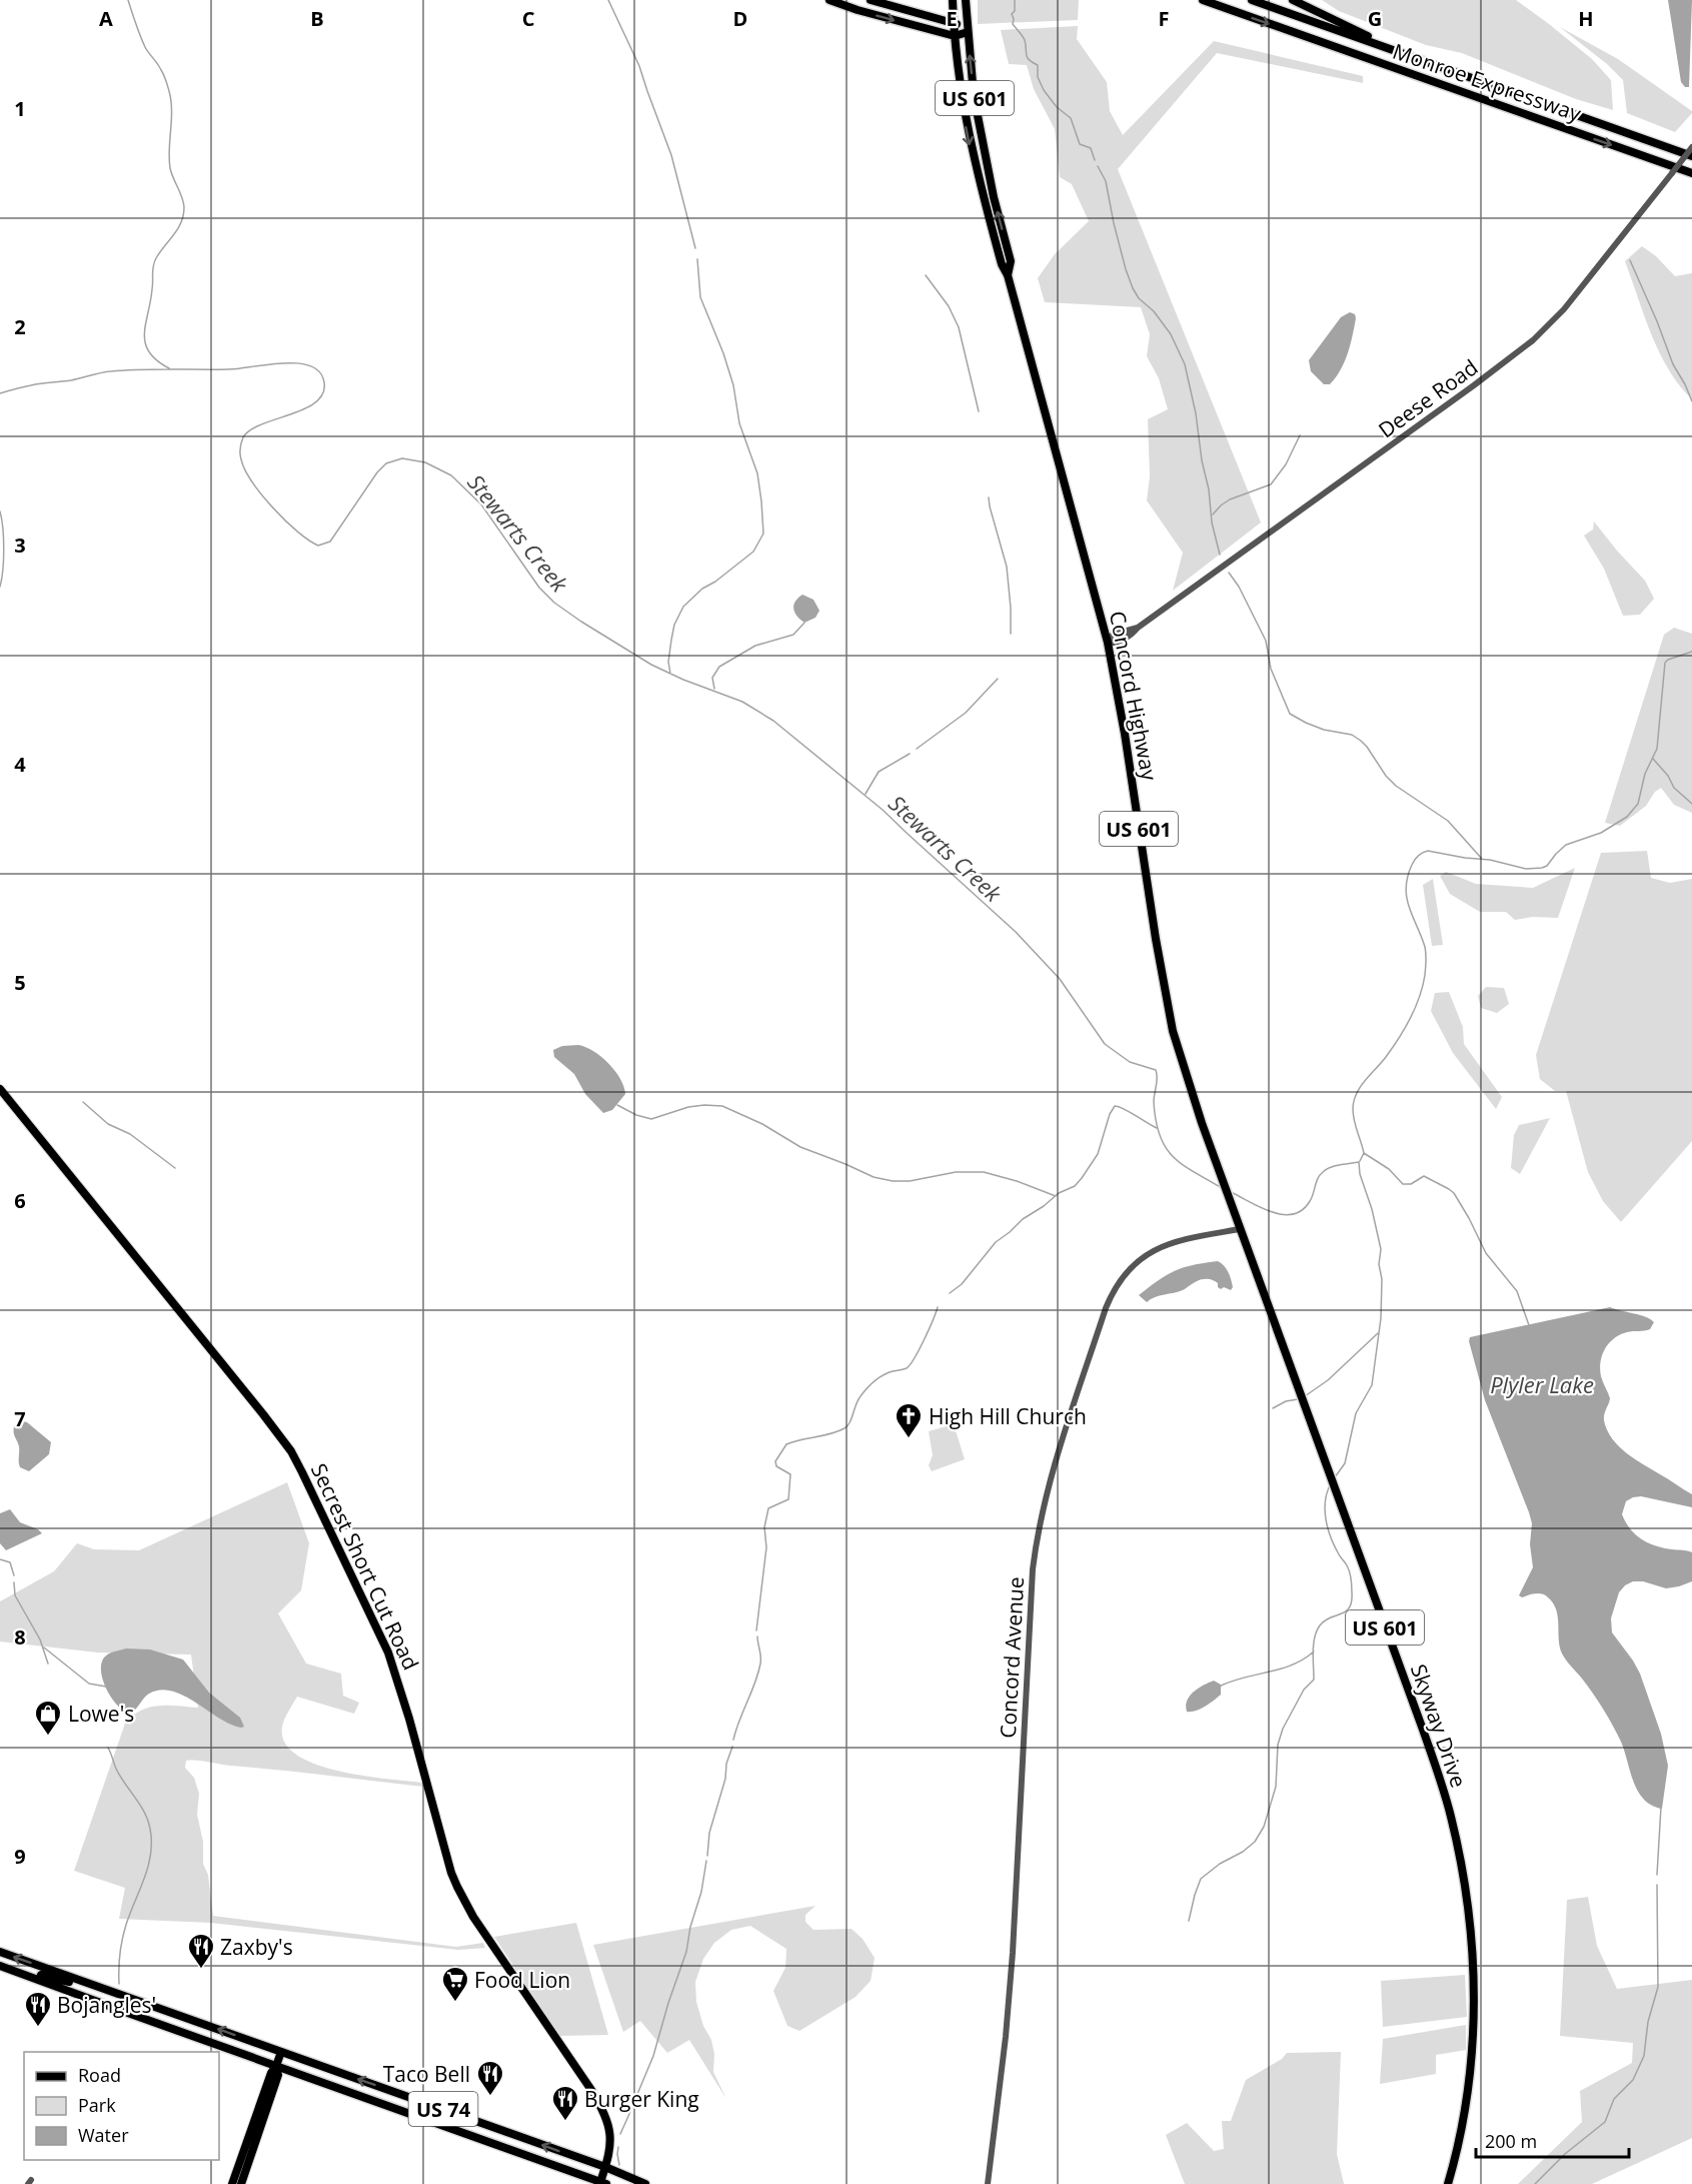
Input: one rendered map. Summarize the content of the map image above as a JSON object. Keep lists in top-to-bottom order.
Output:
{
  "streets": {
    "highway": [
      "Monroe Expressway",
      "US 601",
      "Concord Highway",
      "Skyway Drive",
      "US 74"
    ],
    "main road": ["Secrest Short Cut Road"],
    "street": ["Deese Road", "Concord Avenue"]
  },
  "crossings": [
    ["Deese Road", "Concord Highway"],
    ["Concord Highway", "Concord Avenue"],
    ["Concord Highway", "Skyway Drive"],
    ["Secrest Short Cut Road", "US 74"],
    ["Concord Avenue", "Skyway Drive"]
  ],
  "water": ["Stewarts Creek", "Plyler Lake"],
  "places": {
    "church": ["High Hill Church"],
    "shop": ["Lowe's"],
    "restaurant": [
      "Zaxby's",
      "Bojangles'",
      "Taco Bell",
      "Burger King"
    ],
    "supermarket": ["Food Lion"]
  },
  "legend": ["Road", "Park", "Water"],
  "scale_bar": "200 m",
  "grid": {
    "columns": [
      "A",
      "B",
      "C",
      "D",
      "E",
      "F",
      "G",
      "H"
    ],
    "rows": [
      "1",
      "2",
      "3",
      "4",
      "5",
      "6",
      "7",
      "8",
      "9"
    ]
  }
}
